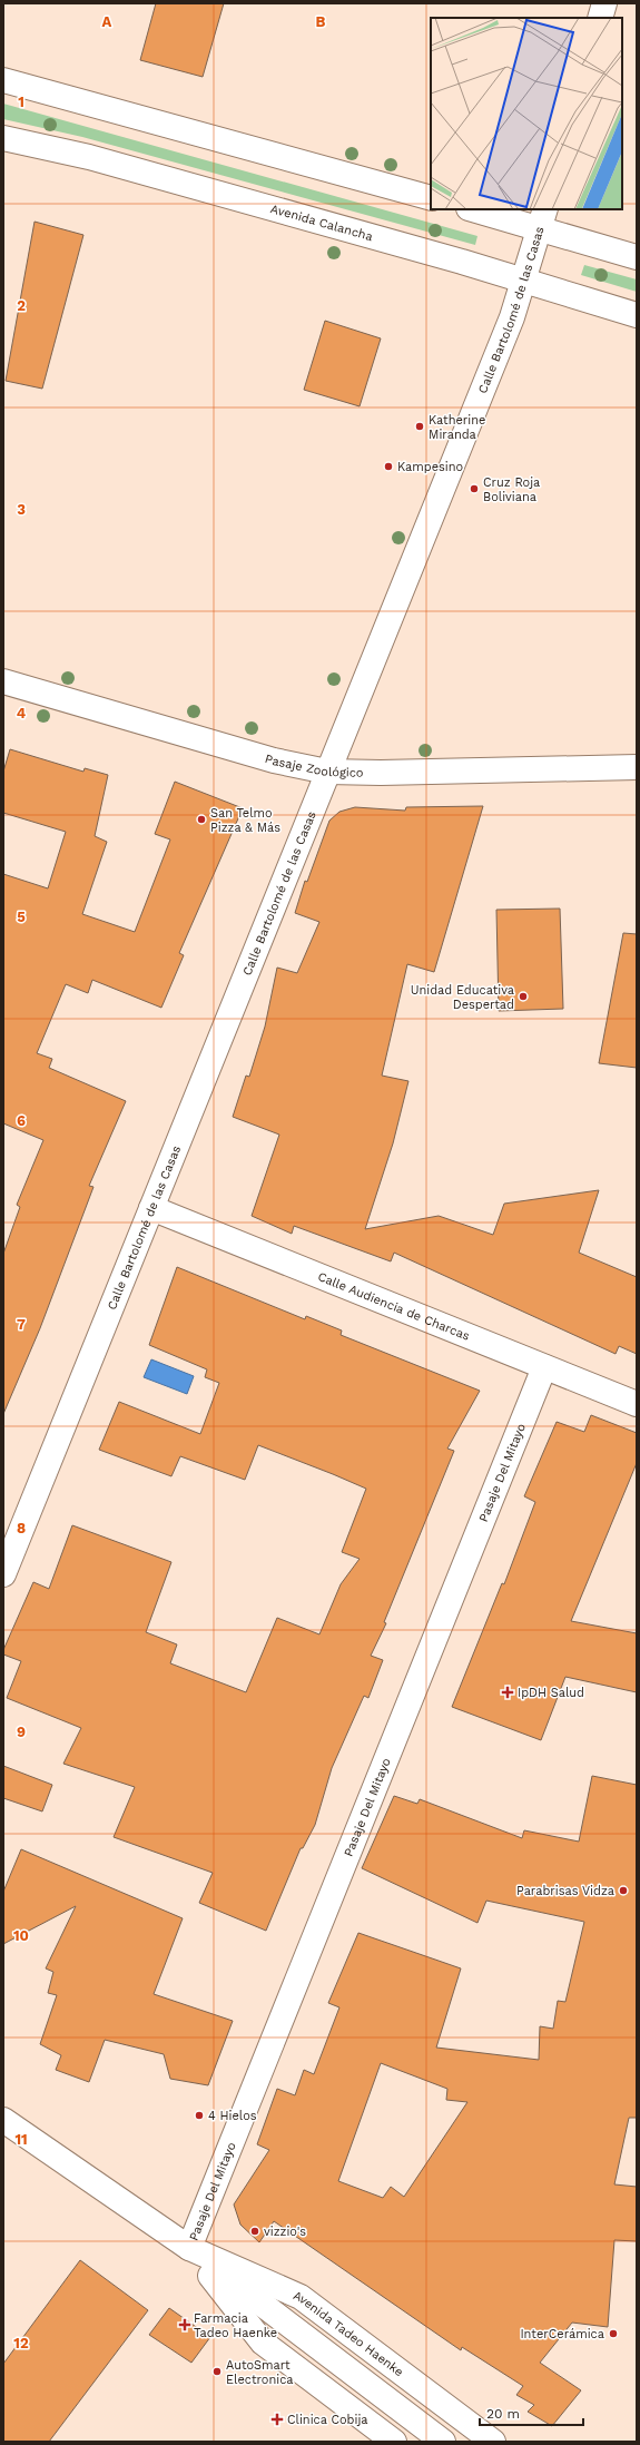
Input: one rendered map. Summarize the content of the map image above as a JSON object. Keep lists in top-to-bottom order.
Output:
{
  "streets": {
    "street": [
      "Avenida Calancha",
      "Calle Bartolomé de las Casas",
      "Pasaje Zoológico",
      "Calle Audiencia de Charcas",
      "Pasaje Del Mitayo",
      "Avenida Tadeo Haenke"
    ]
  },
  "crossings": [
    ["Avenida Calancha", "Calle Bartolomé de las Casas"],
    ["Calle Bartolomé de las Casas", "Pasaje Zoológico"],
    ["Calle Bartolomé de las Casas", "Calle Audiencia de Charcas"],
    ["Calle Audiencia de Charcas", "Pasaje Del Mitayo"],
    ["Pasaje Del Mitayo", "Avenida Tadeo Haenke"]
  ],
  "places": {
    "other": [
      "Katherine Miranda",
      "Kampesino",
      "Cruz Roja Boliviana",
      "San Telmo Pizza & Más",
      "Unidad Educativa Despertad",
      "Parabrisas Vidza",
      "4 Hielos",
      "vizzio's",
      "InterCerámica",
      "AutoSmart Electronica"
    ],
    "health": ["IpDH Salud", "Farmacia Tadeo Haenke", "Clinica Cobija"]
  },
  "scale_bar": "20 m",
  "grid": {
    "columns": ["A", "B"],
    "rows": [
      "1",
      "2",
      "3",
      "4",
      "5",
      "6",
      "7",
      "8",
      "9",
      "10",
      "11",
      "12"
    ]
  }
}
